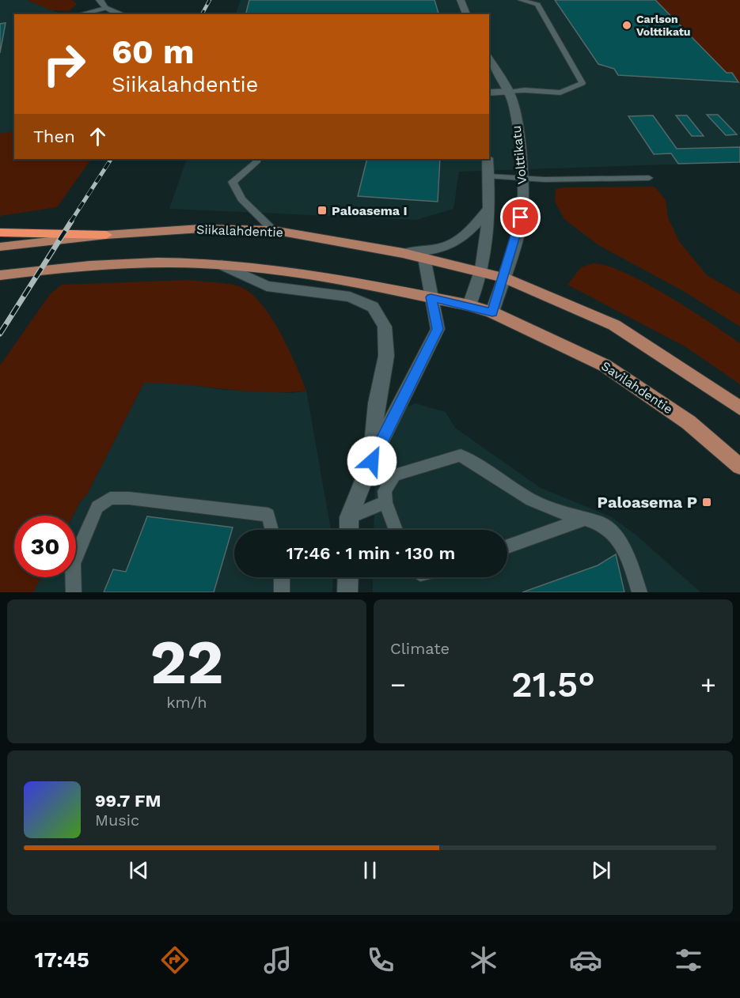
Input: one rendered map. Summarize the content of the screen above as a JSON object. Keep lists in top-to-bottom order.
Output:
{
  "streets": {
    "main road": ["Volttikatu", "Siikalahdentie", "Savilahdentie"]
  },
  "crossings": [
    ["Volttikatu", "Siikalahdentie"],
    ["Volttikatu", "Savilahdentie"]
  ],
  "places": {
    "other": ["Carlson Volttikatu"],
    "transit": ["Paloasema I", "Paloasema P"]
  },
  "page": {
    "turn": ["60 m", "Siikalahdentie"],
    "then": "Then",
    "limit": "30",
    "trip": "17:46 · 1 min · 130 m",
    "tile": [
      ["22", "km/h"],
      "Climate"
    ],
    "heat": ["−", "21.5°", "+"],
    "song": ["99.7 FM", "Music"],
    "tabs": "17:45"
  }
}
